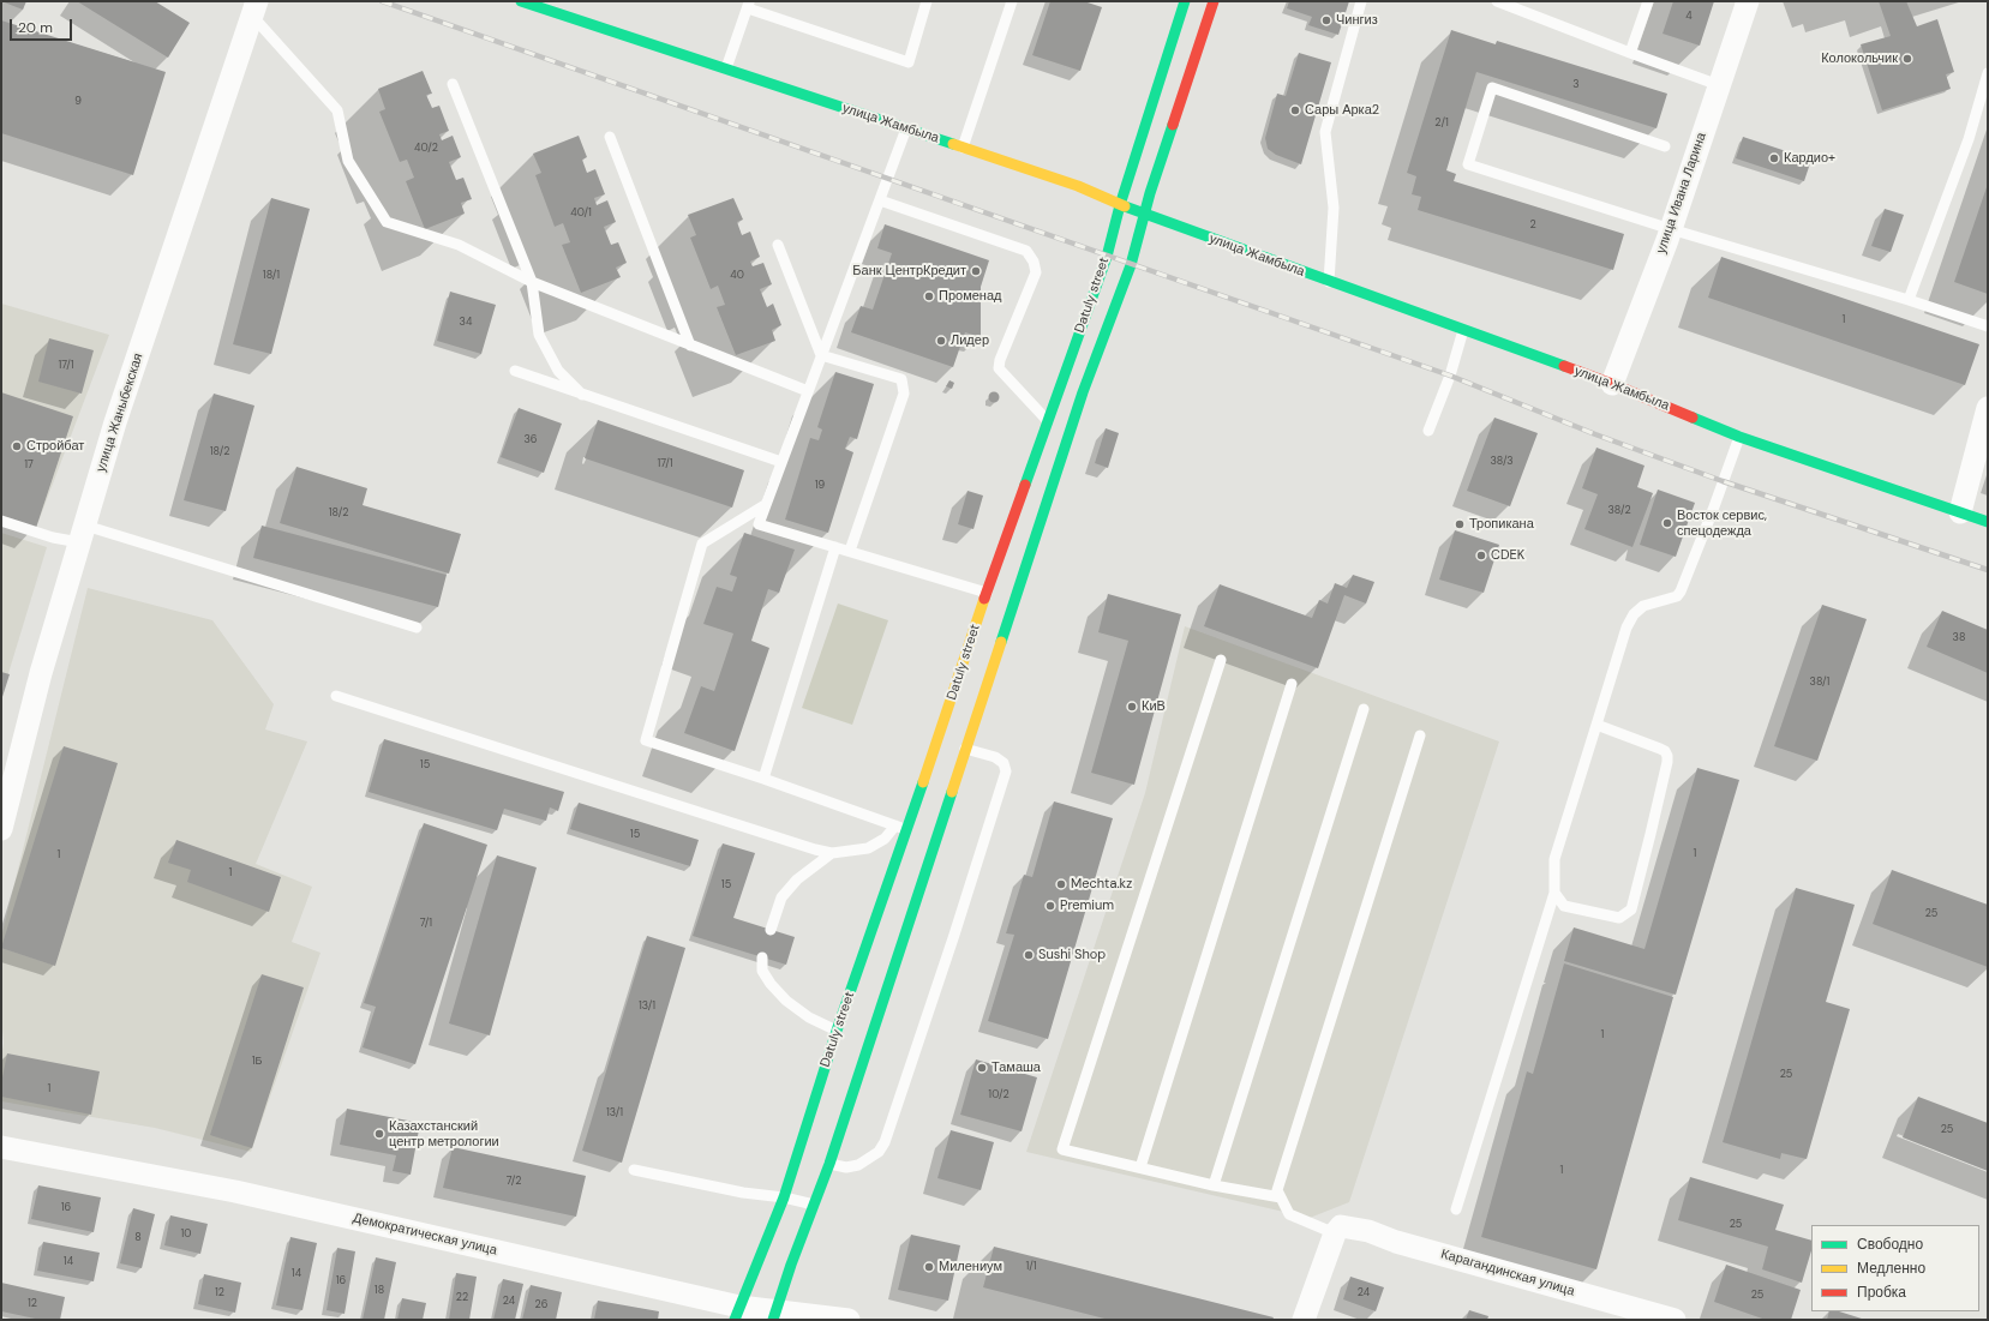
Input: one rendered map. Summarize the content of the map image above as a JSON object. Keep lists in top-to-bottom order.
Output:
{
  "streets": {
    "main road": ["улица Жамбыла", "Datuly street"],
    "street": [
      "улица Ивана Ларина",
      "улица Жаныбекская",
      "Демократическая улица",
      "Карагандинская улица"
    ]
  },
  "crossings": [
    ["улица Жамбыла", "улица Ивана Ларина"],
    ["улица Жамбыла", "Datuly street"],
    ["Datuly street", "Демократическая улица"]
  ],
  "places": [
    "Чингиз",
    "Колокольчик",
    "Сары Арка2",
    "Кардио+",
    "Банк ЦентрКредит",
    "Променад",
    "Лидер",
    "Стройбат",
    "Восток сервис, спецодежда",
    "Тропикана",
    "CDEK",
    "КиВ",
    "Mechta.kz",
    "Premium",
    "Sushi Shop",
    "Тамаша",
    "Казахстанский центр метрологии",
    "Милениум"
  ],
  "house_numbers": [
    "4",
    "3",
    "9",
    "2/1",
    "40/2",
    "40/1",
    "2",
    "18/1",
    "40",
    "1",
    "34",
    "17/1",
    "36",
    "18/2",
    "38/3",
    "17/1",
    "17",
    "19",
    "38/2",
    "18/2",
    "38",
    "38/1",
    "15",
    "15",
    "1",
    "1",
    "1",
    "15",
    "25",
    "7/1",
    "13/1",
    "1",
    "1Б",
    "25",
    "1",
    "10/2",
    "13/1",
    "25",
    "1",
    "7/2",
    "16",
    "25",
    "10",
    "8",
    "14",
    "1/1",
    "14",
    "16",
    "18",
    "12",
    "24",
    "25",
    "22",
    "24",
    "12",
    "26"
  ],
  "legend": ["Свободно", "Медленно", "Пробка"],
  "scale_bar": "20 m"
}
